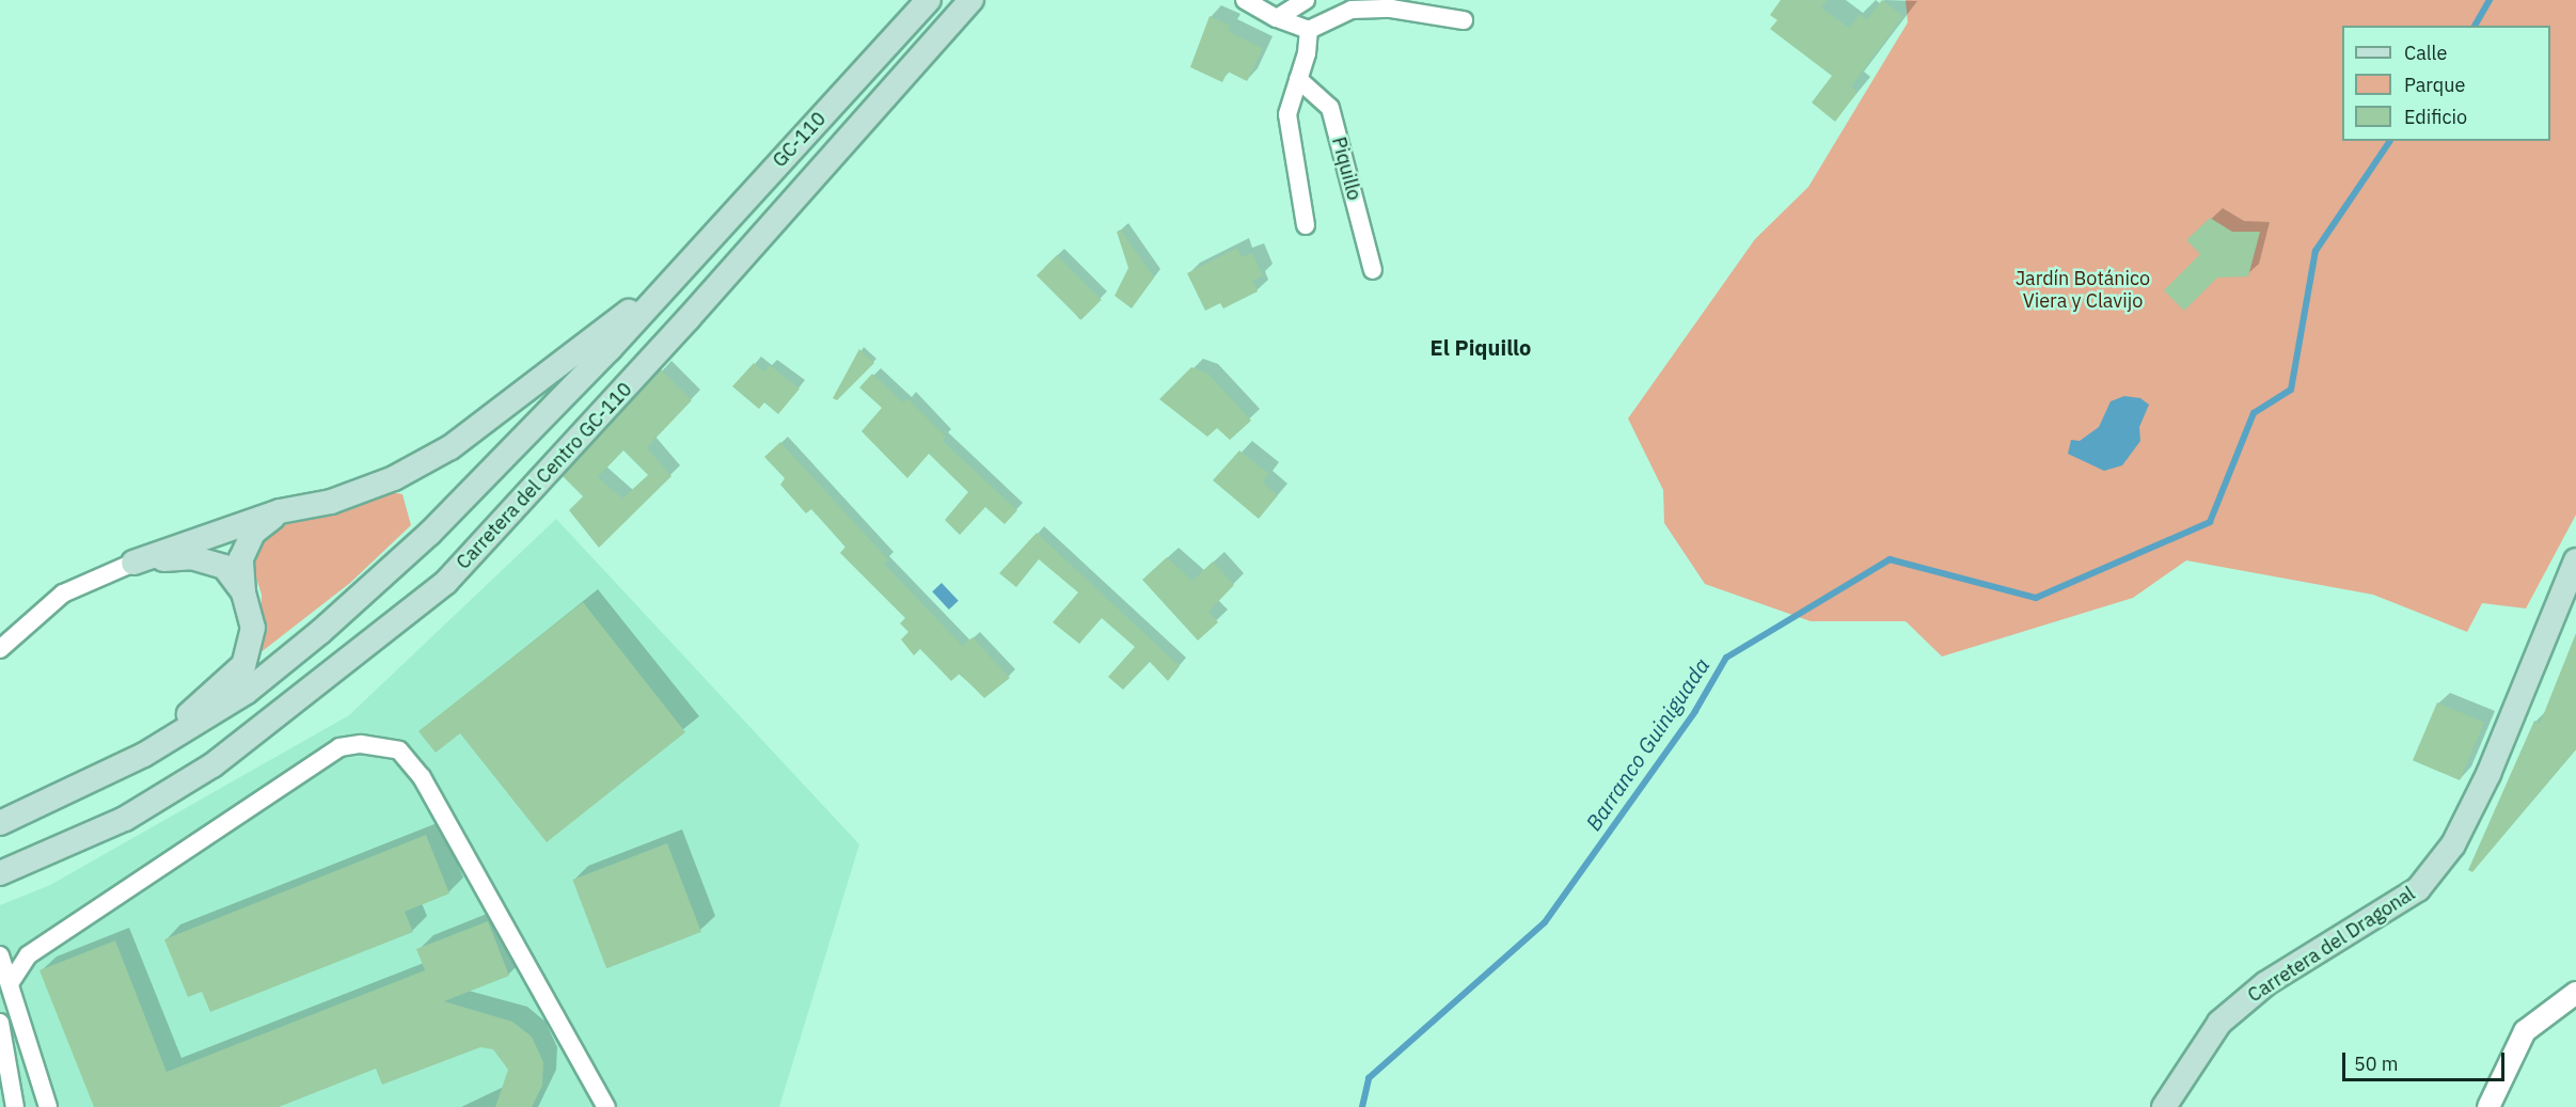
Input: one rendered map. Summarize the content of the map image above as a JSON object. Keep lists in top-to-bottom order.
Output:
{
  "streets": {
    "main road": ["GC-110", "Carretera del Centro GC-110", "Carretera del Dragonal"],
    "street": ["Piquillo"]
  },
  "crossings": [
    ["GC-110", "Carretera del Centro GC-110"]
  ],
  "districts": ["El Piquillo"],
  "water": ["Barranco Guiniguada"],
  "parks": ["Jardín Botánico Viera y Clavijo"],
  "legend": ["Calle", "Parque", "Edificio"],
  "scale_bar": "50 m"
}
